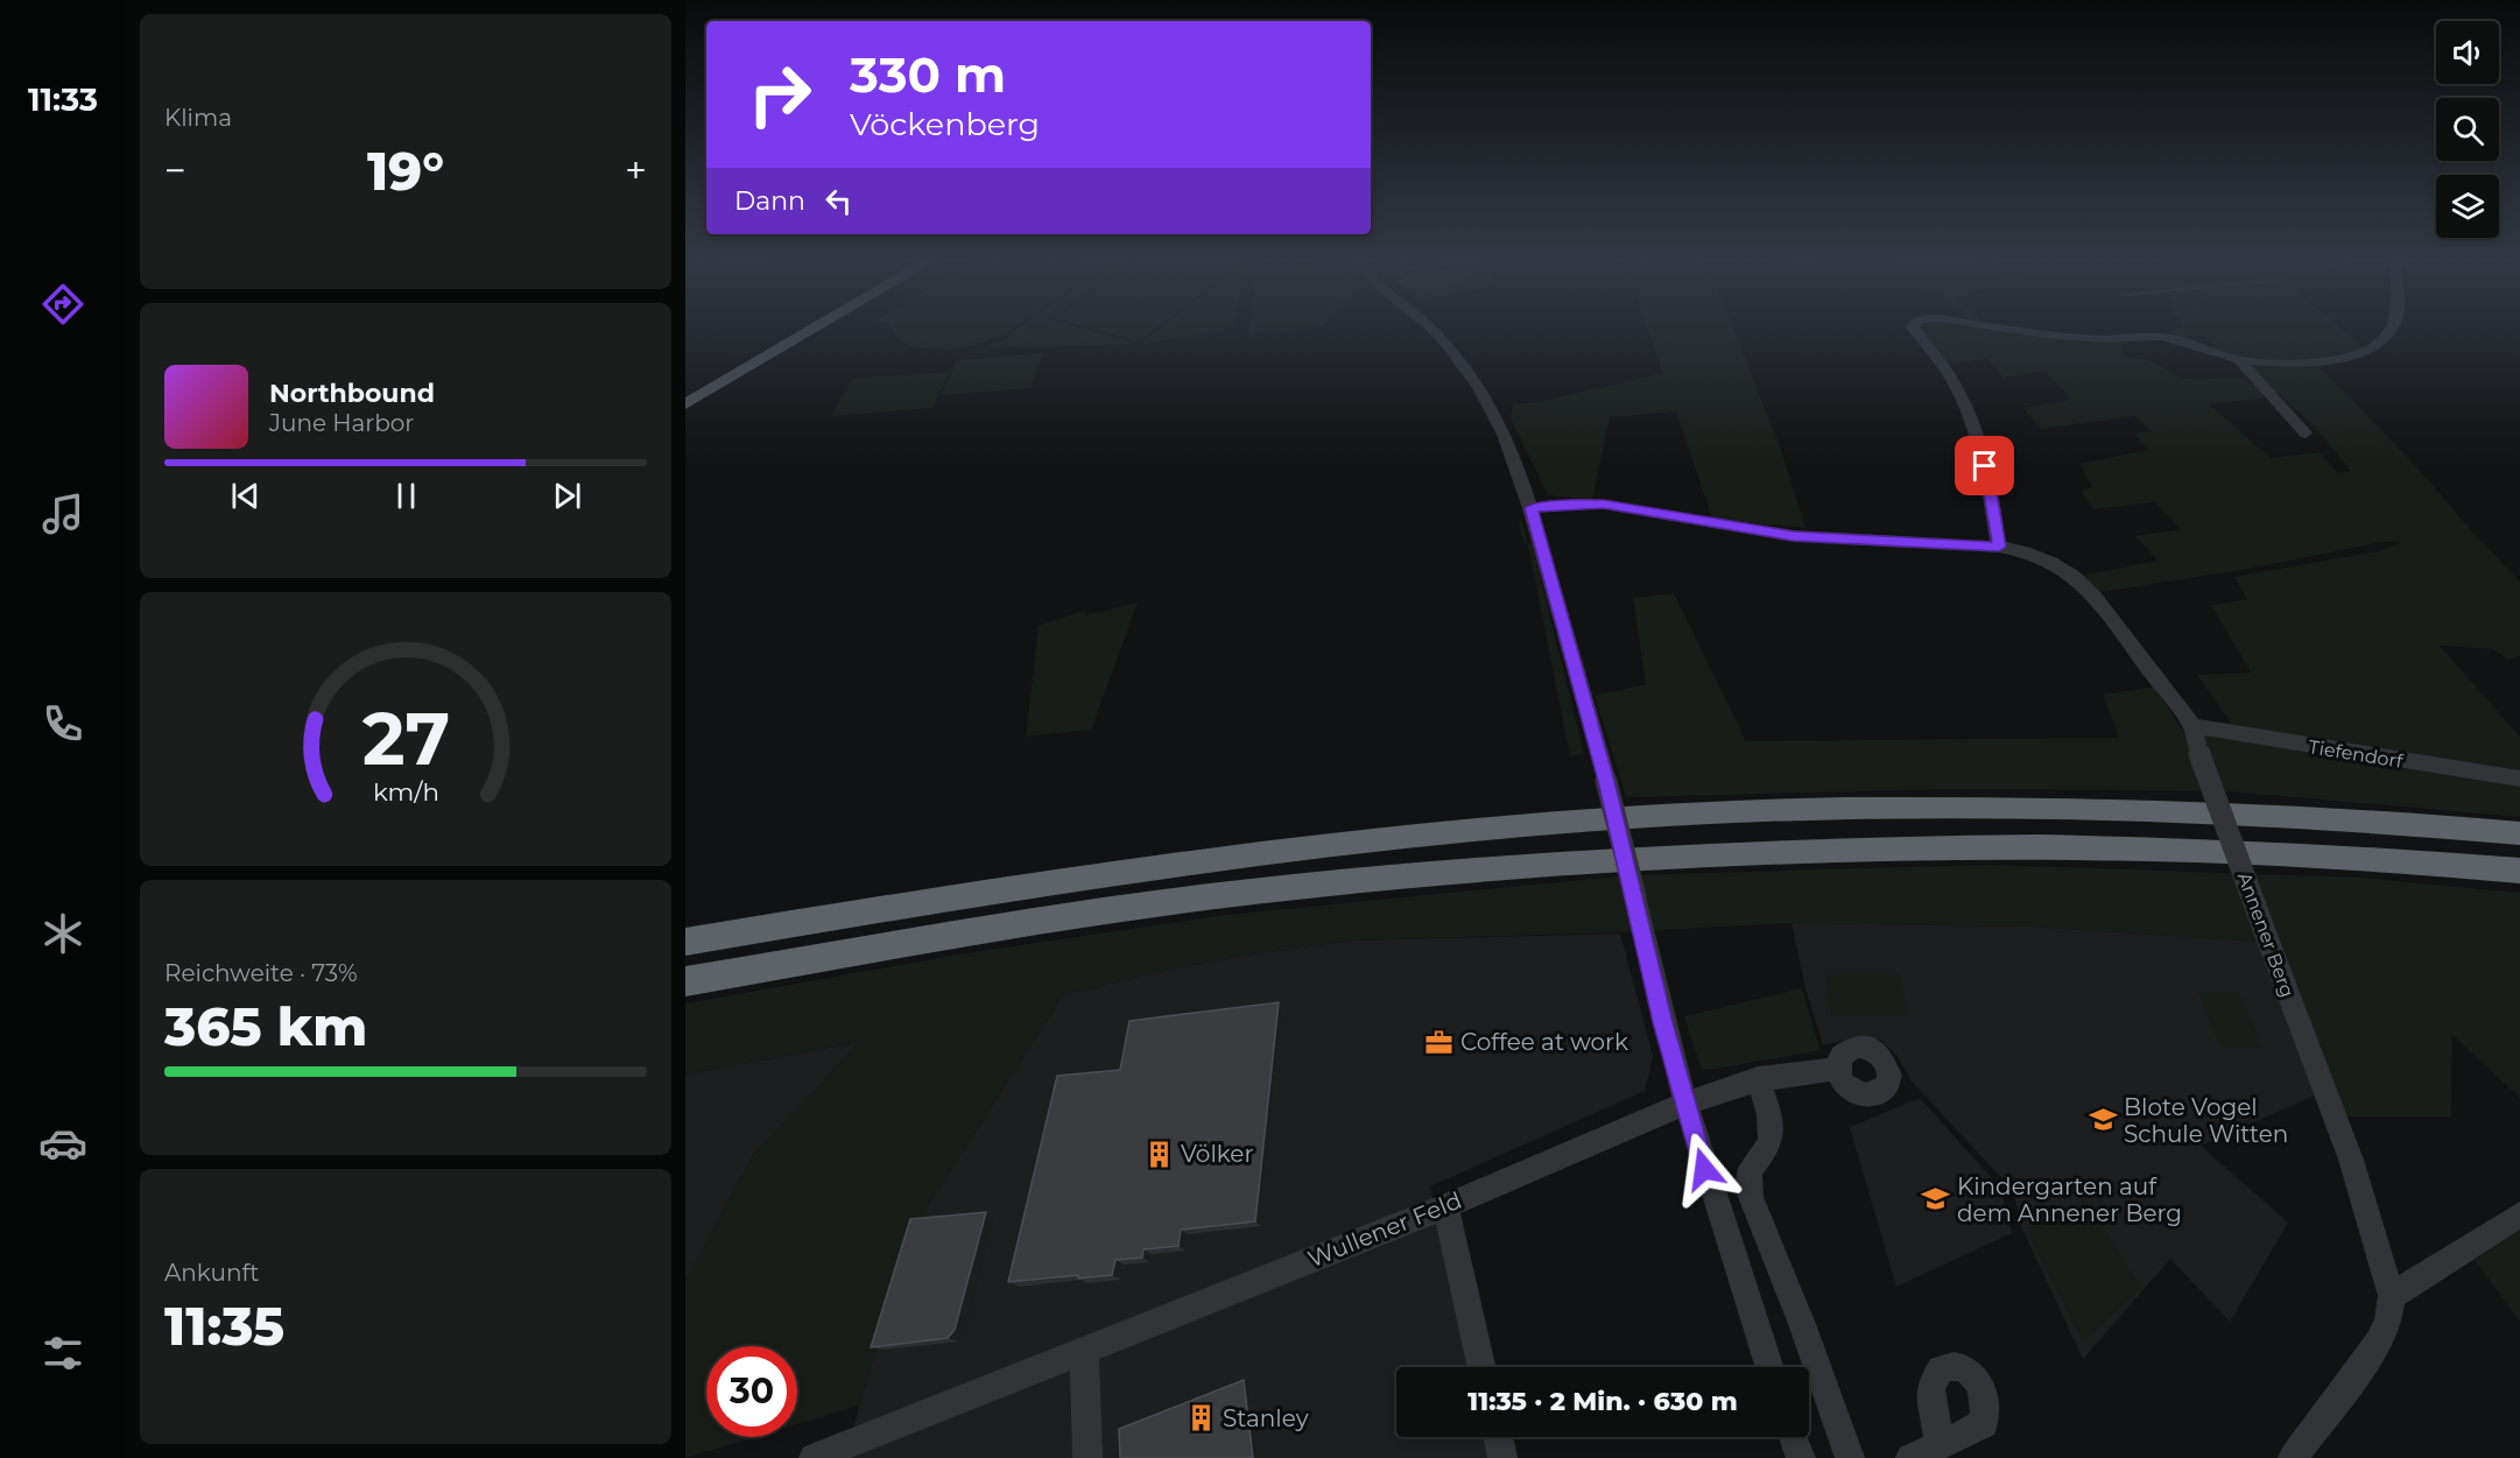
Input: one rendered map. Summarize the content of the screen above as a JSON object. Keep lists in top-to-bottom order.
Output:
{
  "streets": {
    "street": ["Tiefendorf", "Annener Berg", "Wullener Feld"]
  },
  "crossings": [
    ["Tiefendorf", "Annener Berg"]
  ],
  "places": {
    "office": ["Coffee at work"],
    "school or university": ["Blote Vogel Schule Witten", "Kindergarten auf dem Annener Berg"],
    "building": ["Völker", "Stanley"]
  },
  "page": {
    "tabs": "11:33",
    "tile": [
      "Klima",
      ["Reichweite · 73%", "365 km"],
      ["Ankunft", "11:35"]
    ],
    "turn": ["330 m", "Vöckenberg"],
    "heat": ["−", "19°", "+"],
    "then": "Dann",
    "song": ["Northbound", "June Harbor"],
    "limit": "30",
    "trip": "11:35 · 2 Min. · 630 m",
    "gauge": ["27", "km/h"]
  }
}
